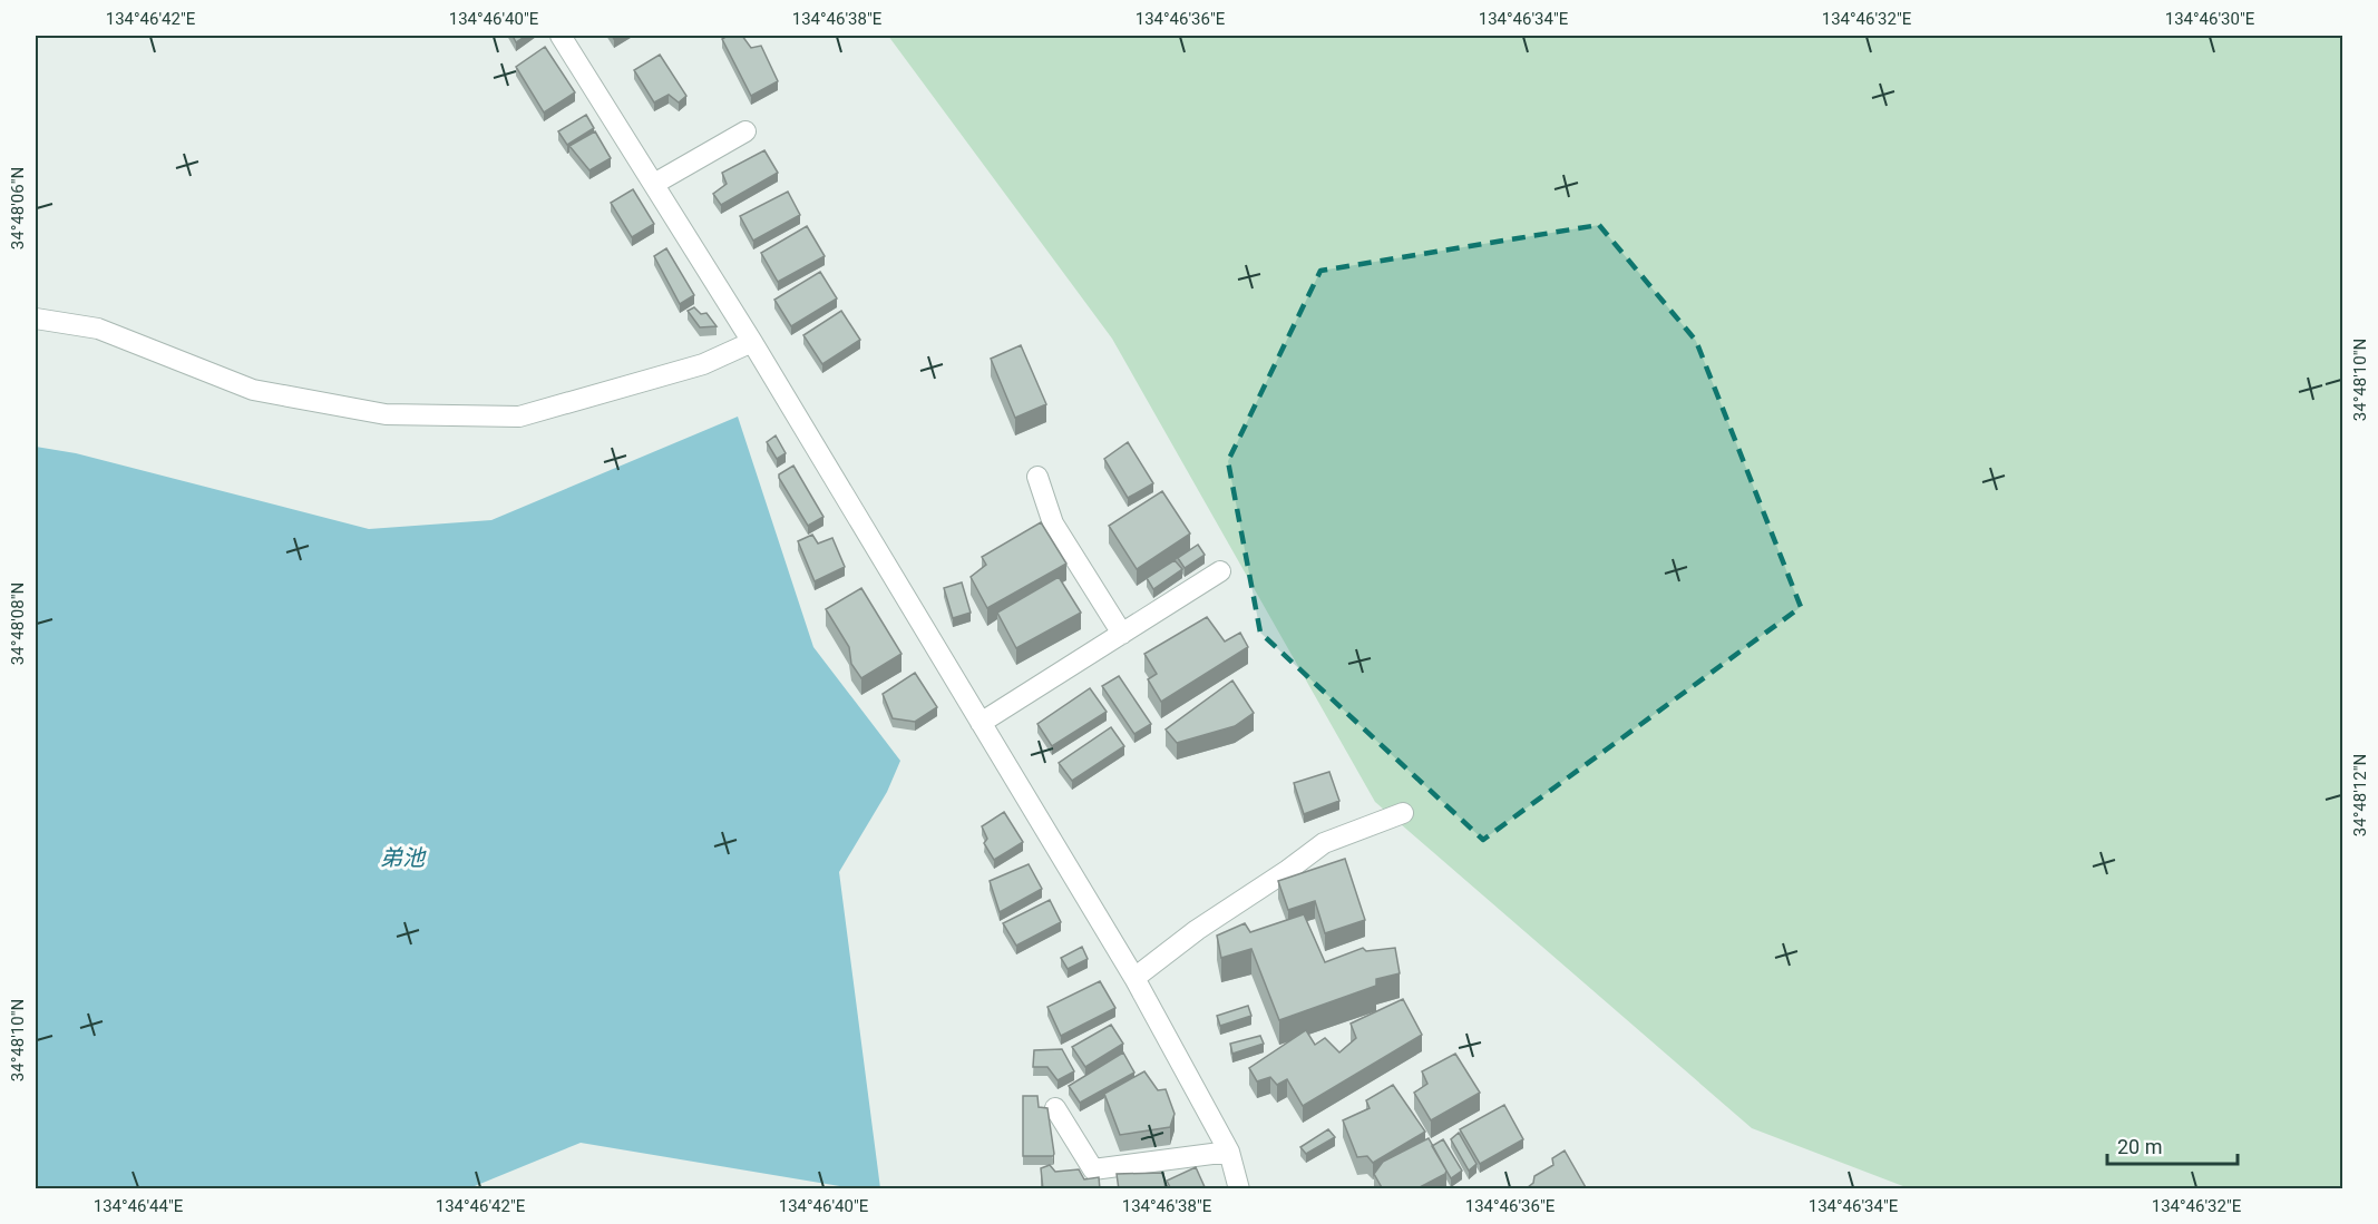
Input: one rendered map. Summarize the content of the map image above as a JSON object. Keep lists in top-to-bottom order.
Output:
{
  "water": ["弟池"],
  "scale_bar": "20 m",
  "coordinates": [
    "134°46'42\"E",
    "134°46'40\"E",
    "134°46'38\"E",
    "134°46'36\"E",
    "134°46'34\"E",
    "134°46'32\"E",
    "134°46'30\"E",
    "34°48'06\"N",
    "34°48'10\"N",
    "34°48'08\"N",
    "34°48'12\"N",
    "134°46'44\"E"
  ]
}
